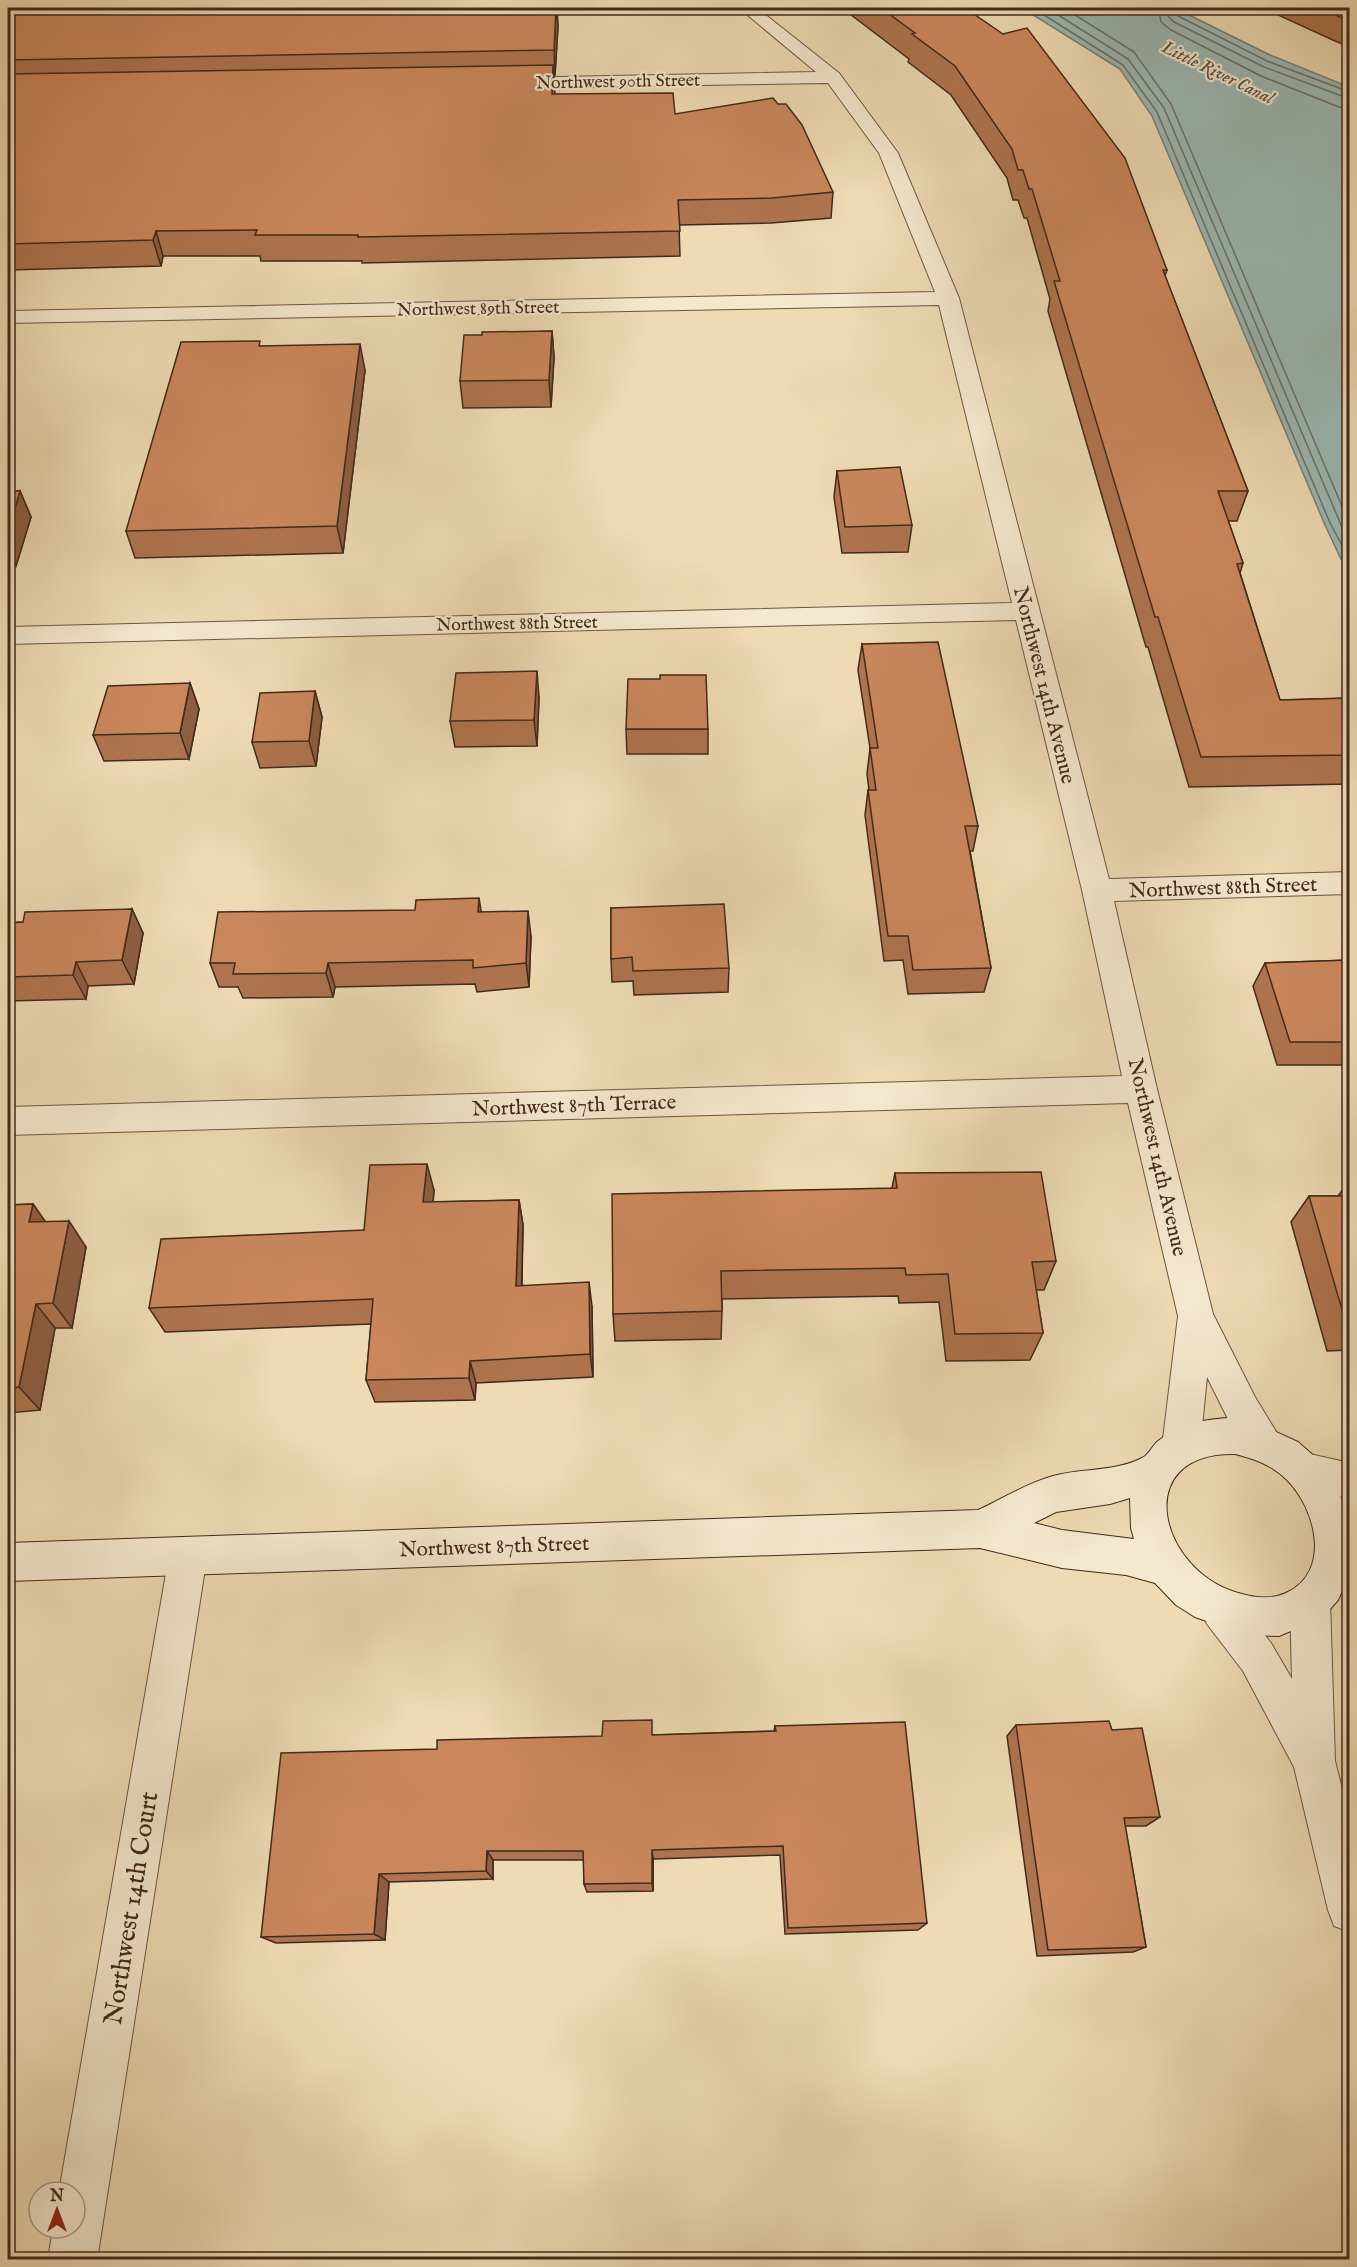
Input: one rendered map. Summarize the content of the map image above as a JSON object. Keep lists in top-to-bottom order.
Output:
{
  "streets": {
    "street": [
      "Northwest 90th Street",
      "Northwest 89th Street",
      "Northwest 88th Street",
      "Northwest 14th Avenue",
      "Northwest 87th Terrace",
      "Northwest 87th Street",
      "Northwest 14th Court"
    ]
  },
  "crossings": [
    ["Northwest 90th Street", "Northwest 14th Avenue"],
    ["Northwest 89th Street", "Northwest 14th Avenue"],
    ["Northwest 88th Street", "Northwest 14th Avenue"],
    ["Northwest 14th Avenue", "Northwest 87th Terrace"],
    ["Northwest 14th Avenue", "Northwest 87th Street"],
    ["Northwest 87th Street", "Northwest 14th Court"]
  ],
  "water": ["Little River Canal"],
  "north": "top"
}
